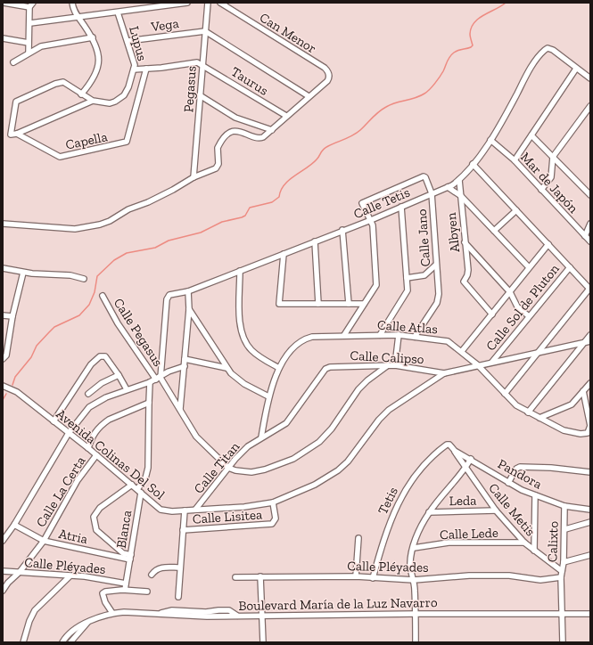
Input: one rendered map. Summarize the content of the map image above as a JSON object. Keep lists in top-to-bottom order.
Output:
{
  "streets": {
    "street": [
      "Vega",
      "Can Menor",
      "Lupus",
      "Taurus",
      "Pegasus",
      "Capella",
      "Mar de Japón",
      "Calle Tetis",
      "Albyen",
      "Calle Jano",
      "Calle Sol de Pluton",
      "Calle Atlas",
      "Calle Pegasus",
      "Calle Calipso",
      "Avenida Colinas Del Sol",
      "Calle Titan",
      "Pandora",
      "Calle La Certa",
      "Tetis",
      "Leda",
      "Calle Metis",
      "Calle Lisitea",
      "Blanca",
      "Calle Lede",
      "Atria",
      "Calixto",
      "Calle Pléyades",
      "Boulevard María de la Luz Navarro"
    ]
  },
  "crossings": [
    ["Vega", "Lupus"],
    ["Vega", "Pegasus"],
    ["Taurus", "Pegasus"],
    ["Mar de Japón", "Calle Tetis"],
    ["Calle Tetis", "Albyen"],
    ["Calle Tetis", "Calle Jano"],
    ["Calle Tetis", "Calle Pegasus"],
    ["Calle Jano", "Calle Atlas"],
    ["Calle Sol de Pluton", "Avenida Colinas Del Sol"],
    ["Calle Atlas", "Avenida Colinas Del Sol"],
    ["Calle Atlas", "Calle Titan"],
    ["Calle Calipso", "Avenida Colinas Del Sol"],
    ["Calle Calipso", "Calle Titan"],
    ["Avenida Colinas Del Sol", "Calle Titan"],
    ["Avenida Colinas Del Sol", "Calle La Certa"],
    ["Avenida Colinas Del Sol", "Calle Lisitea"],
    ["Avenida Colinas Del Sol", "Blanca"],
    ["Pandora", "Tetis"],
    ["Pandora", "Calle Metis"],
    ["Pandora", "Calixto"],
    ["Calle La Certa", "Atria"],
    ["Tetis", "Calle Pléyades"],
    ["Leda", "Calle Metis"],
    ["Calle Metis", "Calle Lede"],
    ["Calle Metis", "Calixto"],
    ["Blanca", "Atria"],
    ["Blanca", "Calle Pléyades"],
    ["Calixto", "Calle Pléyades"],
    ["Calixto", "Boulevard María de la Luz Navarro"]
  ]
}
